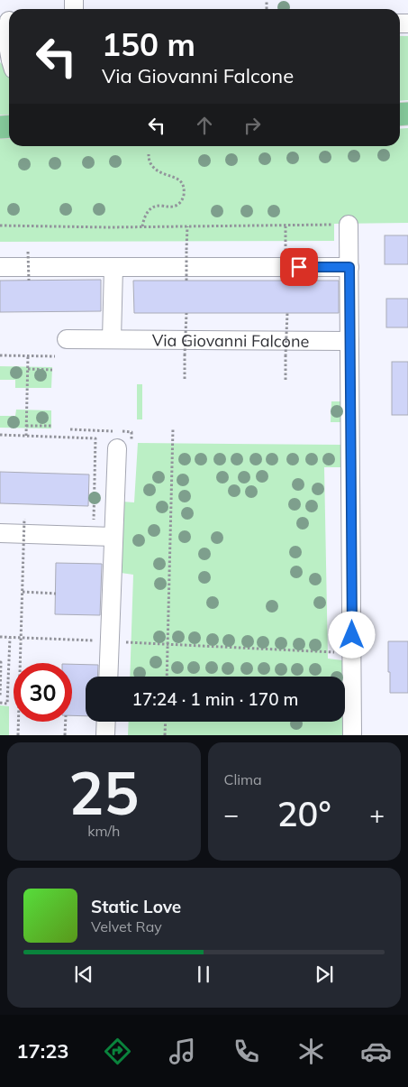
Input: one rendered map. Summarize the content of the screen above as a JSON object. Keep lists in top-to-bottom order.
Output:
{
  "streets": {
    "street": ["Via Giovanni Falcone"]
  },
  "page": {
    "turn": ["150 m", "Via Giovanni Falcone"],
    "limit": "30",
    "trip": "17:24 · 1 min · 170 m",
    "tile": [
      ["25", "km/h"],
      "Clima"
    ],
    "heat": ["−", "20°", "+"],
    "song": ["Static Love", "Velvet Ray"],
    "tabs": "17:23"
  }
}
